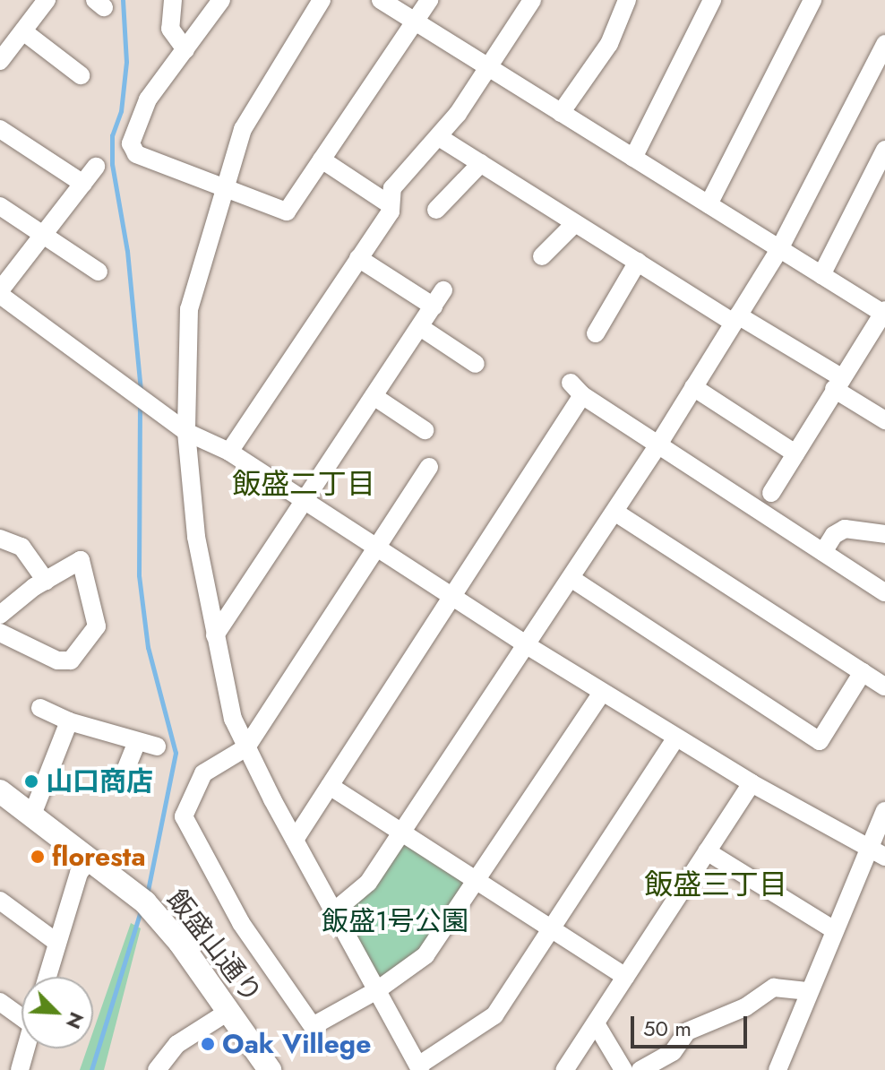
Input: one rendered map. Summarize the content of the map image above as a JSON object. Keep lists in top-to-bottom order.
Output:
{
  "streets": {
    "street": ["飯盛山通り"]
  },
  "districts": ["飯盛二丁目", "飯盛三丁目"],
  "parks": ["飯盛1号公園"],
  "places": ["山口商店", "floresta", "Oak Villege"],
  "scale_bar": "50 m",
  "north": "bottom right"
}
